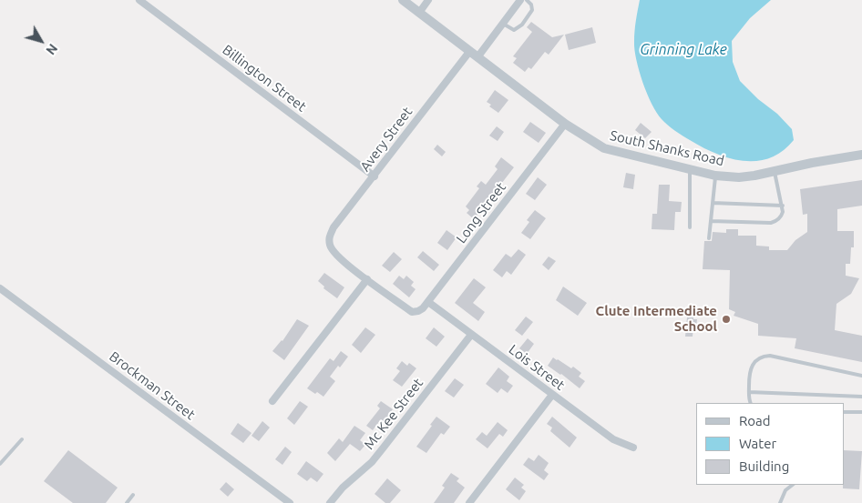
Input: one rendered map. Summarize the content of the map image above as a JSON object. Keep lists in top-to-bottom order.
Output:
{
  "streets": {
    "street": [
      "Billington Street",
      "Avery Street",
      "South Shanks Road",
      "Long Street",
      "Lois Street",
      "Brockman Street",
      "Mc Kee Street"
    ]
  },
  "crossings": [
    ["Billington Street", "Avery Street"],
    ["Avery Street", "South Shanks Road"],
    ["Avery Street", "Long Street"],
    ["South Shanks Road", "Long Street"],
    ["Long Street", "Lois Street"],
    ["Lois Street", "Mc Kee Street"]
  ],
  "water": ["Grinning Lake"],
  "places": ["Clute Intermediate School"],
  "legend": ["Road", "Water", "Building"],
  "north": "bottom right"
}
